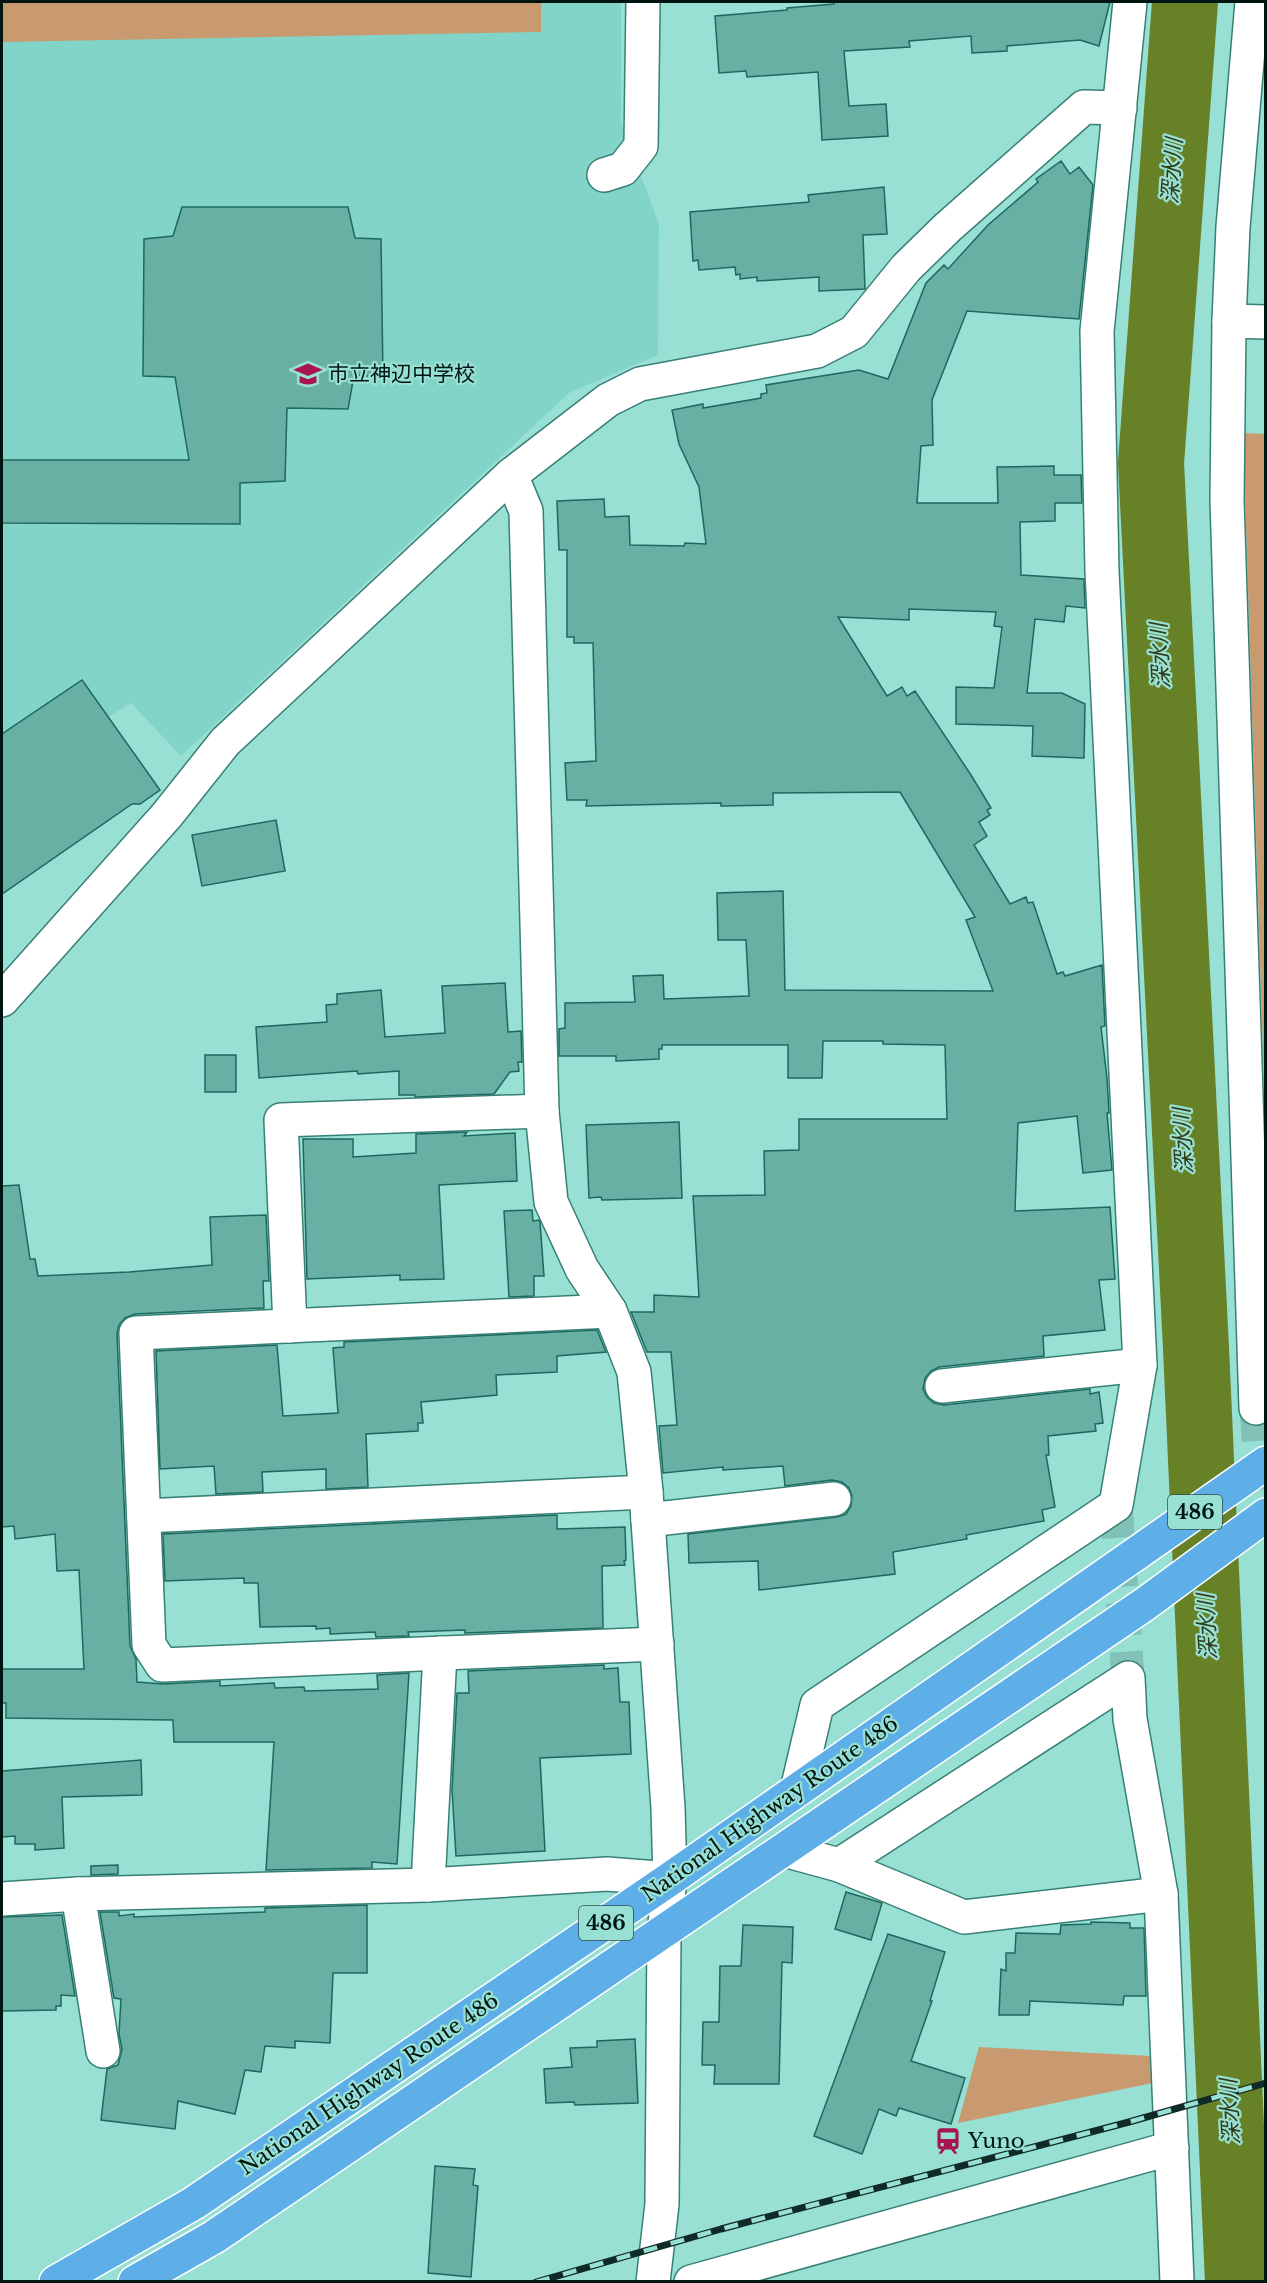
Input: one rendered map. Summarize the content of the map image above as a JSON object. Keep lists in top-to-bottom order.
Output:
{
  "streets": {
    "highway": ["486", "National Highway Route 486"]
  },
  "water": ["深水川"],
  "places": {
    "school or university": ["市立神辺中学校"],
    "station": ["Yuno"]
  }
}
